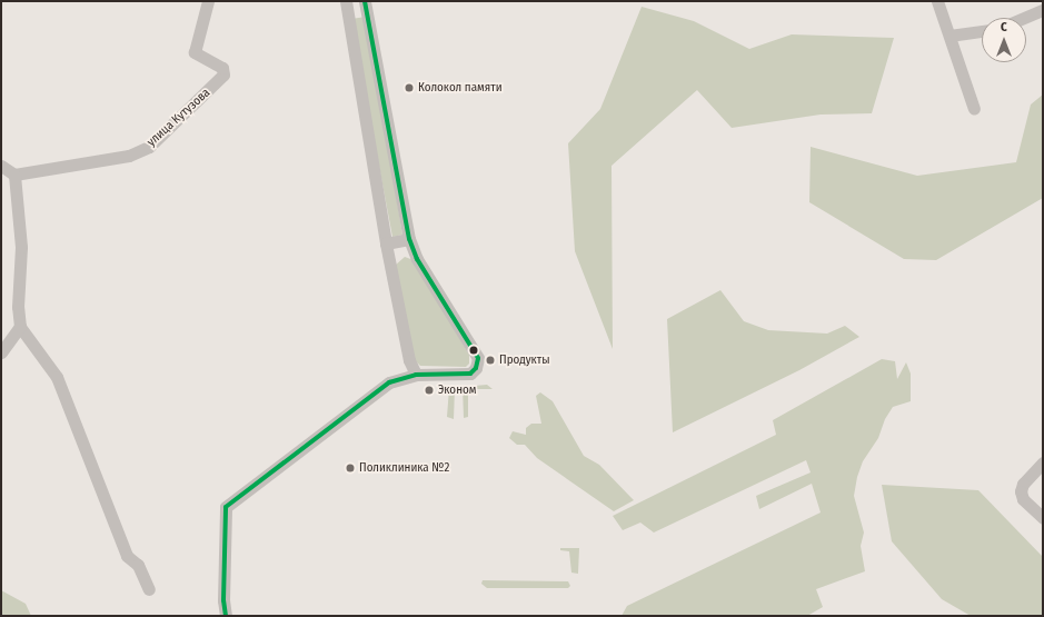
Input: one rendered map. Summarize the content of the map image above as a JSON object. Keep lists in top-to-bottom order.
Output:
{
  "streets": {
    "street": ["улица Кутузова"]
  },
  "places": [
    "Колокол памяти",
    "Продукты",
    "Эконом",
    "Поликлиника №2"
  ],
  "north": "top"
}
